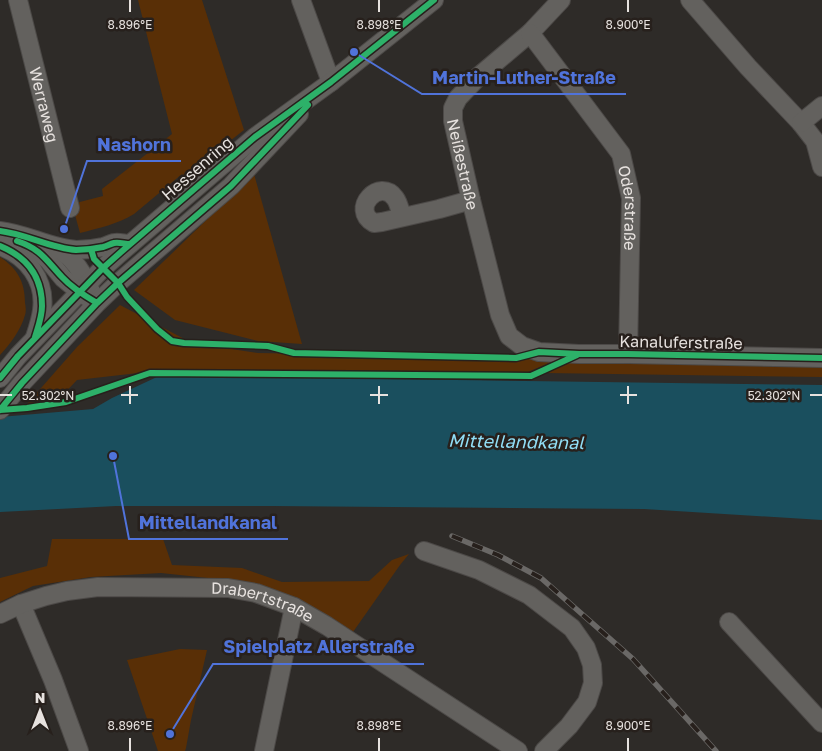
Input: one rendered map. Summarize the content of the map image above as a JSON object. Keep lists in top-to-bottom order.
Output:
{
  "streets": {
    "street": [
      "Werraweg",
      "Neißestraße",
      "Hessenring",
      "Oderstraße",
      "Kanaluferstraße",
      "Drabertstraße"
    ]
  },
  "crossings": [
    ["Neißestraße", "Oderstraße"],
    ["Neißestraße", "Kanaluferstraße"],
    ["Oderstraße", "Kanaluferstraße"]
  ],
  "water": ["Mittellandkanal"],
  "places": [
    "Martin-Luther-Straße",
    "Nashorn",
    "Mittellandkanal",
    "Spielplatz Allerstraße"
  ],
  "north": "top",
  "coordinates": [
    "8.896°E",
    "8.898°E",
    "8.900°E",
    "52.302°N"
  ]
}
